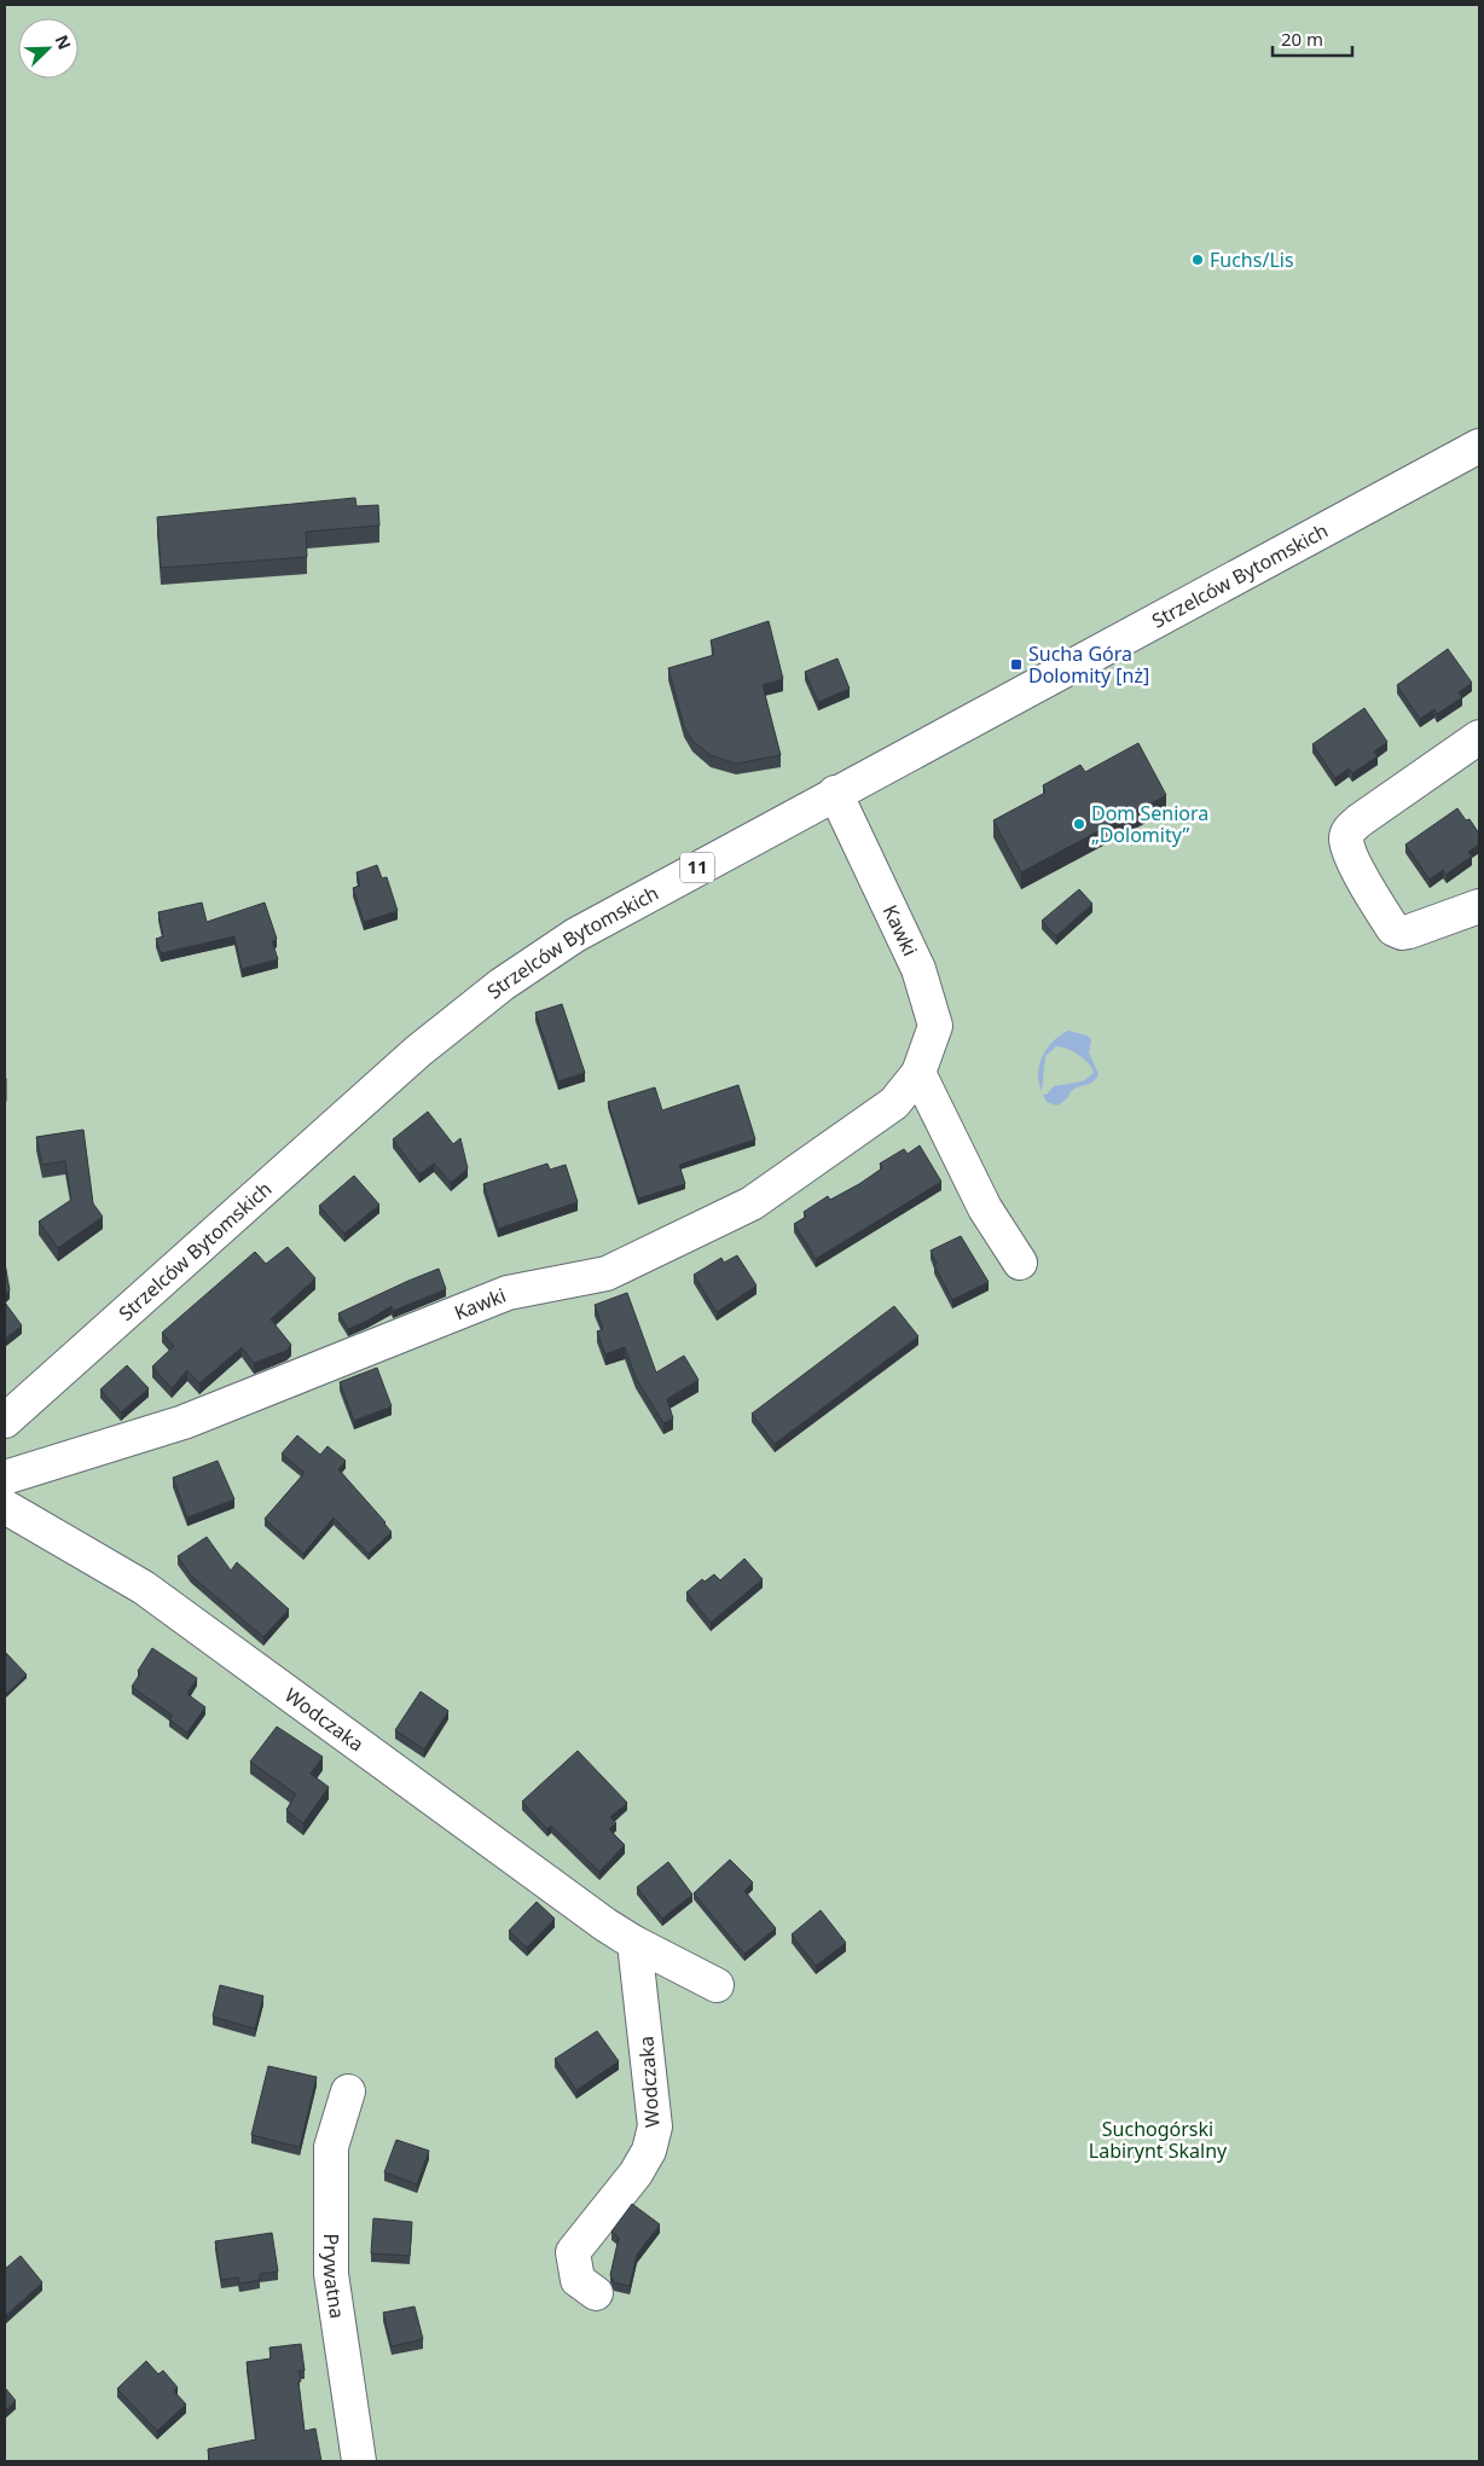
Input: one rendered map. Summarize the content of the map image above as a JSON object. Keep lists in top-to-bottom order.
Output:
{
  "streets": {
    "main road": [
      "Strzelców Bytomskich",
      "11",
      "Kawki",
      "Wodczaka",
      "Prywatna"
    ]
  },
  "crossings": [
    ["Strzelców Bytomskich", "Kawki"]
  ],
  "parks": ["Suchogórski Labirynt Skalny"],
  "places": {
    "other": ["Fuchs/Lis", "Dom Seniora „Dolomity”"],
    "transit": ["Sucha Góra Dolomity [nż]"]
  },
  "scale_bar": "20 m",
  "north": "top right"
}
